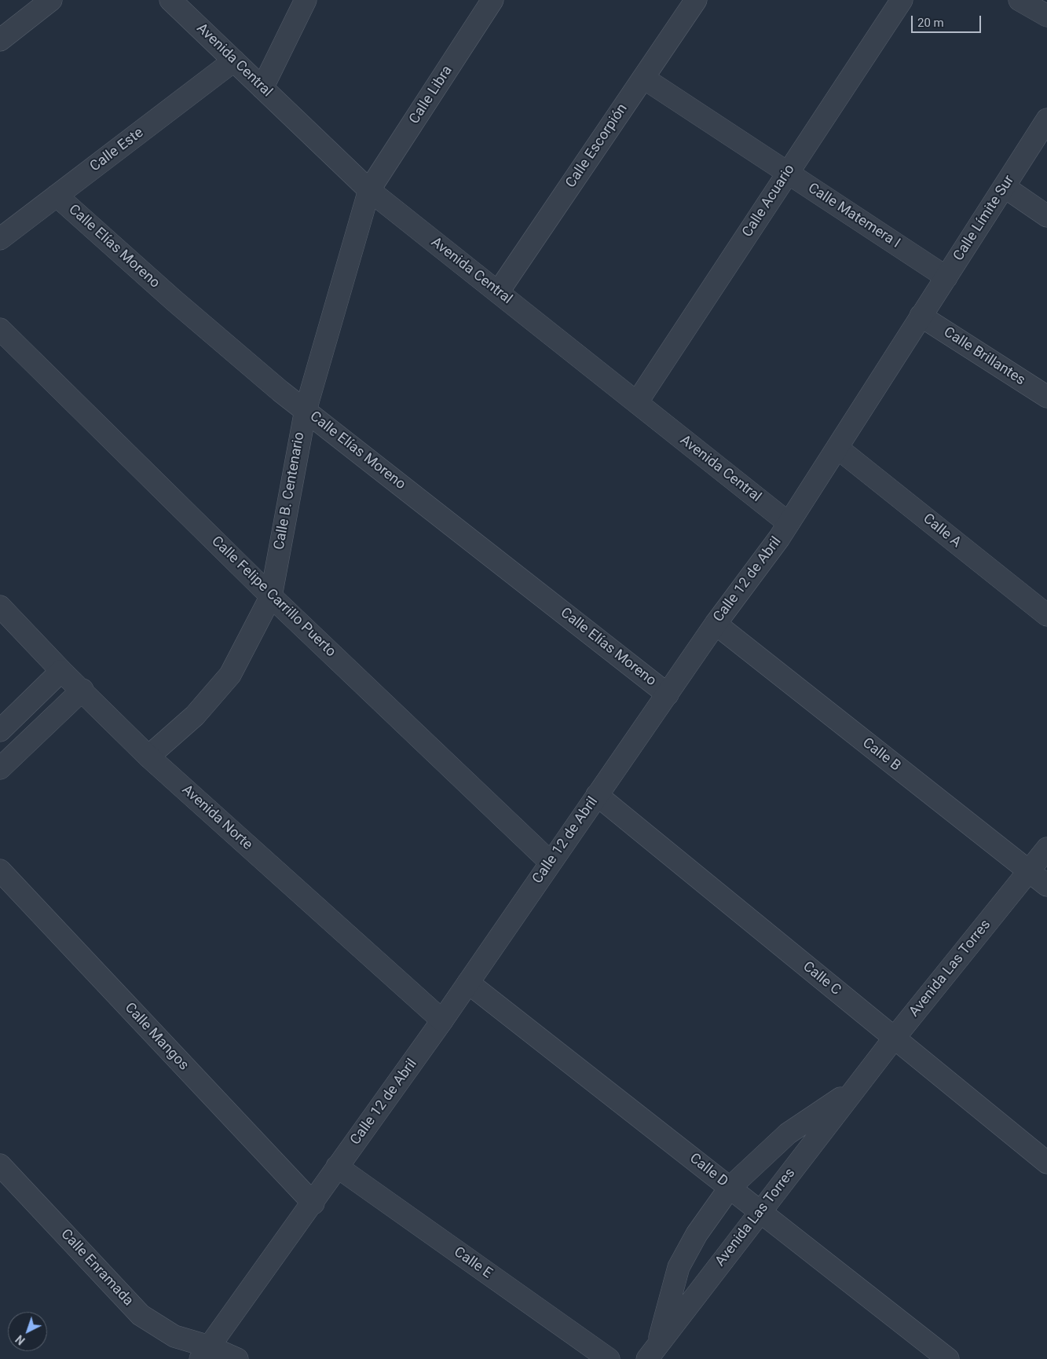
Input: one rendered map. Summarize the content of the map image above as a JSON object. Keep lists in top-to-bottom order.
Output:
{
  "streets": {
    "street": [
      "Avenida Central",
      "Calle Libra",
      "Calle Escorpión",
      "Calle Este",
      "Calle Acuario",
      "Calle Matemera I",
      "Calle Límite Sur",
      "Calle Elías Moreno",
      "Calle Brillantes",
      "Calle B. Centenario",
      "Calle A",
      "Calle 12 de Abril",
      "Calle Felipe Carrillo Puerto",
      "Calle B",
      "Avenida Norte",
      "Avenida Las Torres",
      "Calle C",
      "Calle Mangos",
      "Calle D",
      "Calle E",
      "Calle Enramada"
    ]
  },
  "crossings": [
    ["Avenida Central", "Calle Libra"],
    ["Avenida Central", "Calle Escorpión"],
    ["Avenida Central", "Calle Este"],
    ["Avenida Central", "Calle Acuario"],
    ["Avenida Central", "Calle B. Centenario"],
    ["Avenida Central", "Calle 12 de Abril"],
    ["Calle Libra", "Calle B. Centenario"],
    ["Calle Escorpión", "Calle Matemera I"],
    ["Calle Este", "Calle Elías Moreno"],
    ["Calle Acuario", "Calle Matemera I"],
    ["Calle Matemera I", "Calle Límite Sur"],
    ["Calle Límite Sur", "Calle Brillantes"],
    ["Calle Límite Sur", "Calle 12 de Abril"],
    ["Calle Elías Moreno", "Calle B. Centenario"],
    ["Calle Elías Moreno", "Calle 12 de Abril"],
    ["Calle Brillantes", "Calle 12 de Abril"],
    ["Calle B. Centenario", "Calle Felipe Carrillo Puerto"],
    ["Calle B. Centenario", "Avenida Norte"],
    ["Calle A", "Calle 12 de Abril"],
    ["Calle 12 de Abril", "Calle Felipe Carrillo Puerto"],
    ["Calle 12 de Abril", "Calle B"],
    ["Calle 12 de Abril", "Avenida Norte"],
    ["Calle 12 de Abril", "Calle C"],
    ["Calle 12 de Abril", "Calle Mangos"],
    ["Calle 12 de Abril", "Calle D"],
    ["Calle 12 de Abril", "Calle E"],
    ["Calle 12 de Abril", "Calle Enramada"],
    ["Calle B", "Avenida Las Torres"],
    ["Avenida Las Torres", "Calle C"],
    ["Avenida Las Torres", "Calle D"]
  ],
  "scale_bar": "20 m",
  "north": "bottom left"
}
